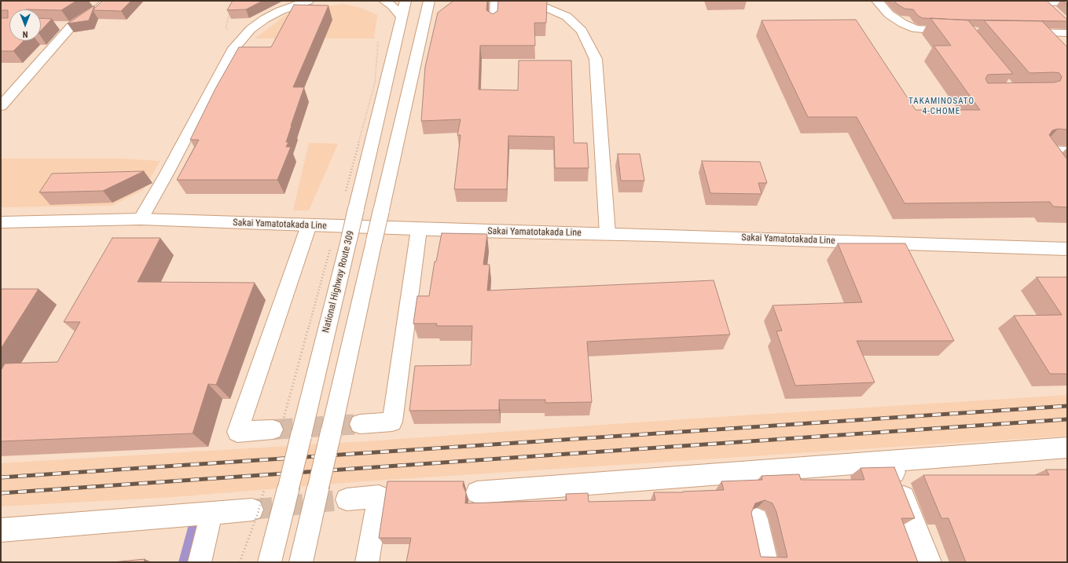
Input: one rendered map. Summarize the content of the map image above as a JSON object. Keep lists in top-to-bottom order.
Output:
{
  "streets": {
    "main road": ["Sakai Yamatotakada Line", "National Highway Route 309"]
  },
  "districts": ["TAKAMINOSATO 4-CHOME"],
  "north": "bottom"
}
